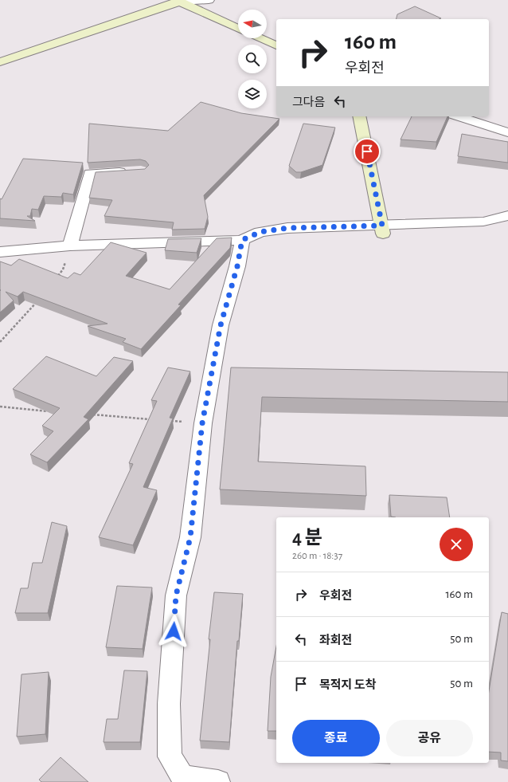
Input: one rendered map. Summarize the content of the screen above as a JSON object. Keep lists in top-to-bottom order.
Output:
{
  "north": "left",
  "page": {
    "turn": ["160 m", "우회전"],
    "then": "그다음",
    "heading": ["4 분", "260 m · 18:37"],
    "list": [
      {
        "name": "우회전",
        "value": "160 m"
      },
      {
        "name": "좌회전",
        "value": "50 m"
      },
      {
        "name": "목적지 도착",
        "value": "50 m"
      }
    ],
    "buttons": ["종료", "공유"]
  }
}
